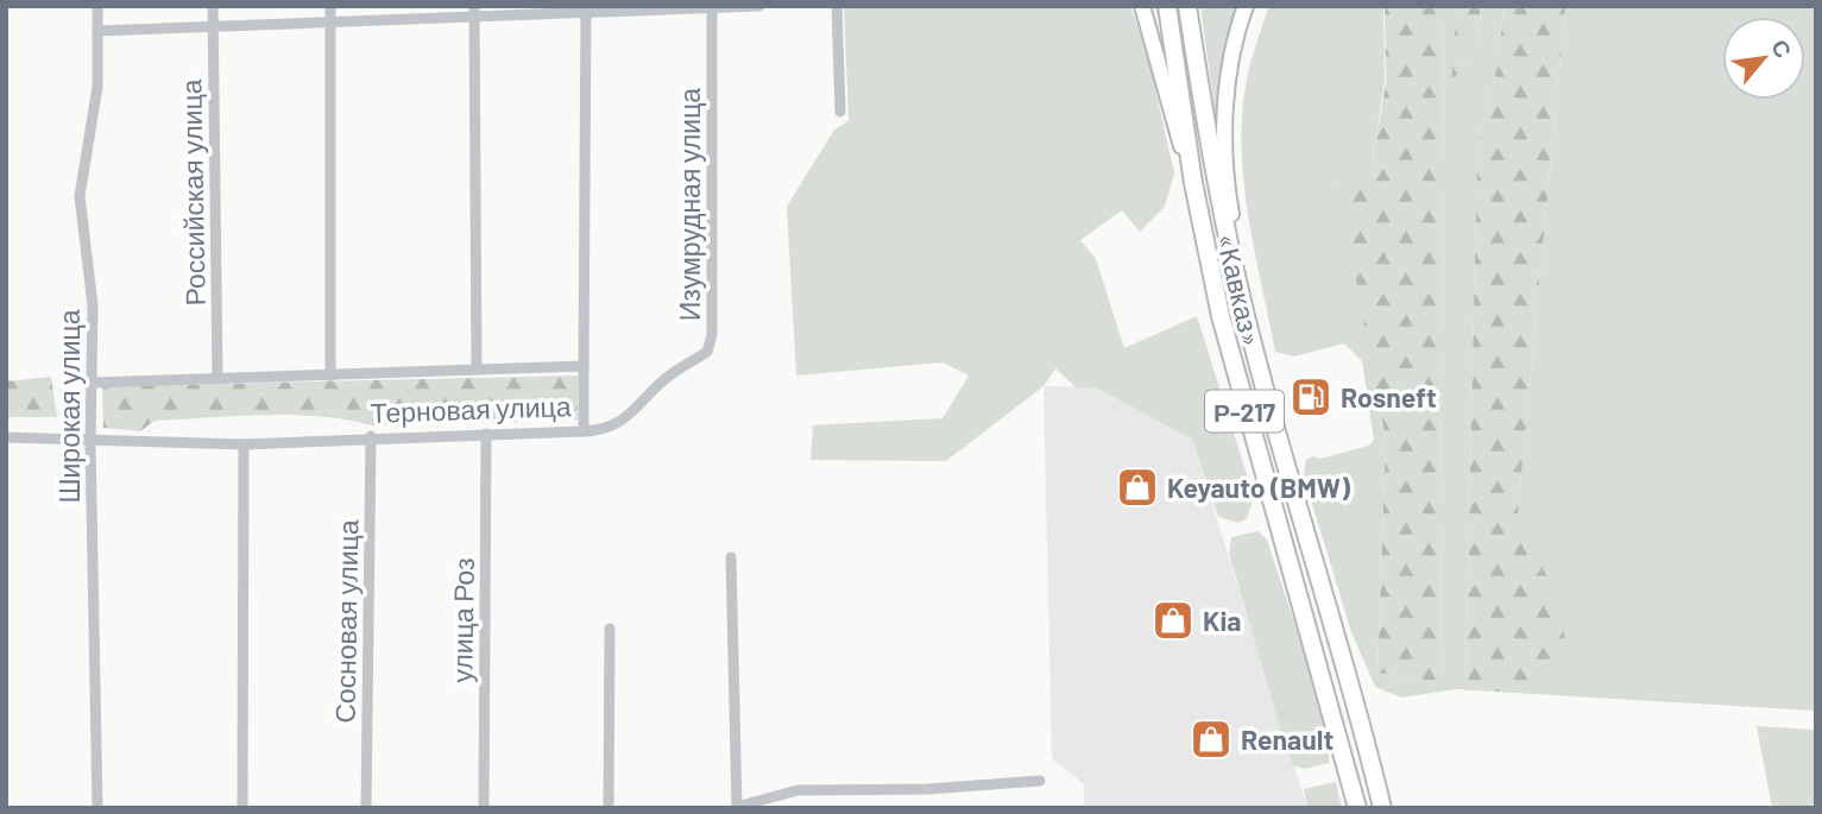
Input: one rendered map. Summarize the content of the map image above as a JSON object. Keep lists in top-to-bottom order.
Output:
{
  "streets": {
    "highway": ["«Кавказ»", "Р-217"],
    "street": [
      "Российская улица",
      "Изумрудная улица",
      "Широкая улица",
      "Терновая улица",
      "улица Роз",
      "Сосновая улица"
    ]
  },
  "crossings": [
    ["Российская улица", "Терновая улица"],
    ["Изумрудная улица", "Терновая улица"],
    ["Широкая улица", "Терновая улица"],
    ["Терновая улица", "улица Роз"],
    ["Терновая улица", "Сосновая улица"]
  ],
  "places": {
    "fuel station": ["Rosneft"],
    "shop": ["Keyauto (BMW)", "Kia", "Renault"]
  },
  "north": "top right"
}
